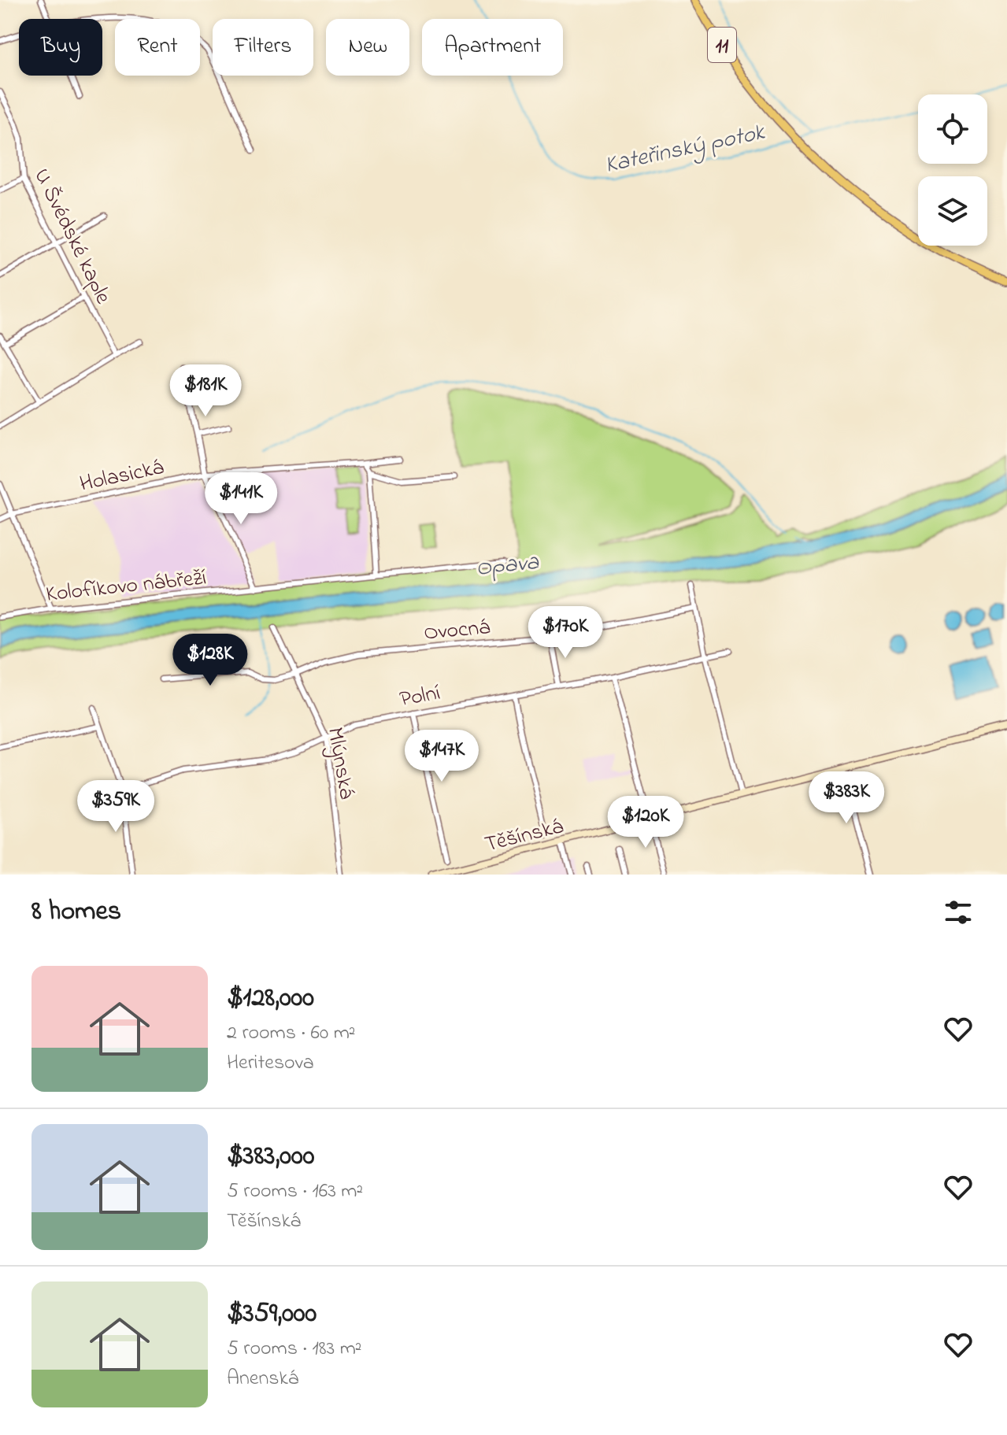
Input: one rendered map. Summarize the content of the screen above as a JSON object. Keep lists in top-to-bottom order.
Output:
{
  "streets": {
    "main road": ["11"],
    "street": [
      "U Švédské kaple",
      "Holasická",
      "Kolofíkovo nábřeží",
      "Ovocná",
      "Polní",
      "Mlýnská",
      "Těšínská"
    ]
  },
  "crossings": [
    ["Ovocná", "Mlýnská"],
    ["Polní", "Mlýnská"]
  ],
  "water": ["Kateřinský potok", "Opava"],
  "page": {
    "chip": [
      "Buy",
      "Rent",
      "Filters",
      "New",
      "Apartment"
    ],
    "price": [
      "$181K",
      "$141K",
      "$170K",
      "$128K",
      "$147K",
      "$383K",
      "$359K",
      "$120K"
    ],
    "heading": "8 homes",
    "list": [
      {
        "name": "$128,000",
        "note": "2 rooms · 60 m² · Heritesova"
      },
      {
        "name": "$383,000",
        "note": "5 rooms · 163 m² · Těšínská"
      },
      {
        "name": "$359,000",
        "note": "5 rooms · 183 m² · Anenská"
      }
    ]
  }
}
